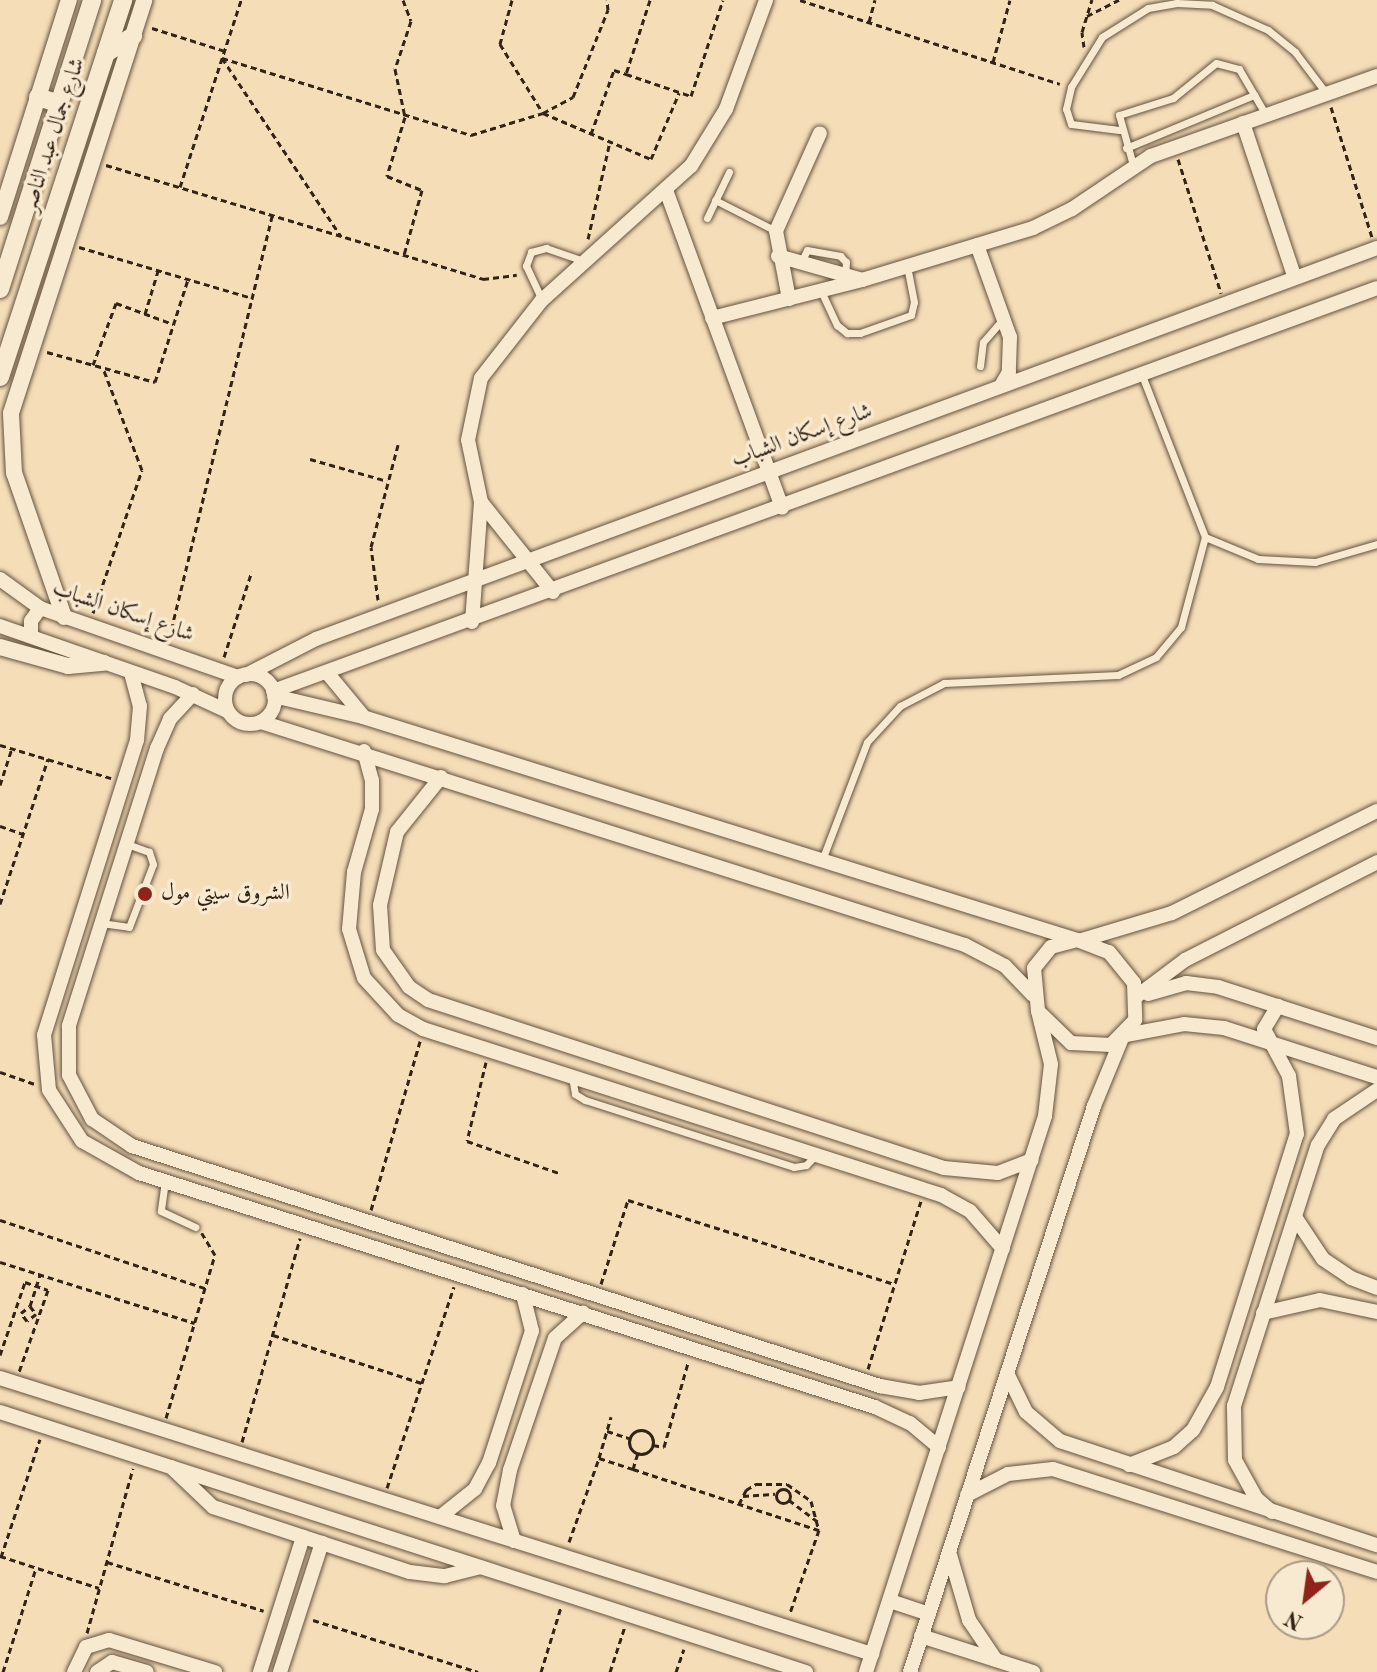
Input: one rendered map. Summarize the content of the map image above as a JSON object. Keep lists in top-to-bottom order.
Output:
{
  "streets": {
    "main road": ["شارع جمال عبد الناصر"],
    "street": ["شارع إسكان الشباب"]
  },
  "places": ["الشروق سيتي مول"],
  "north": "bottom left"
}
